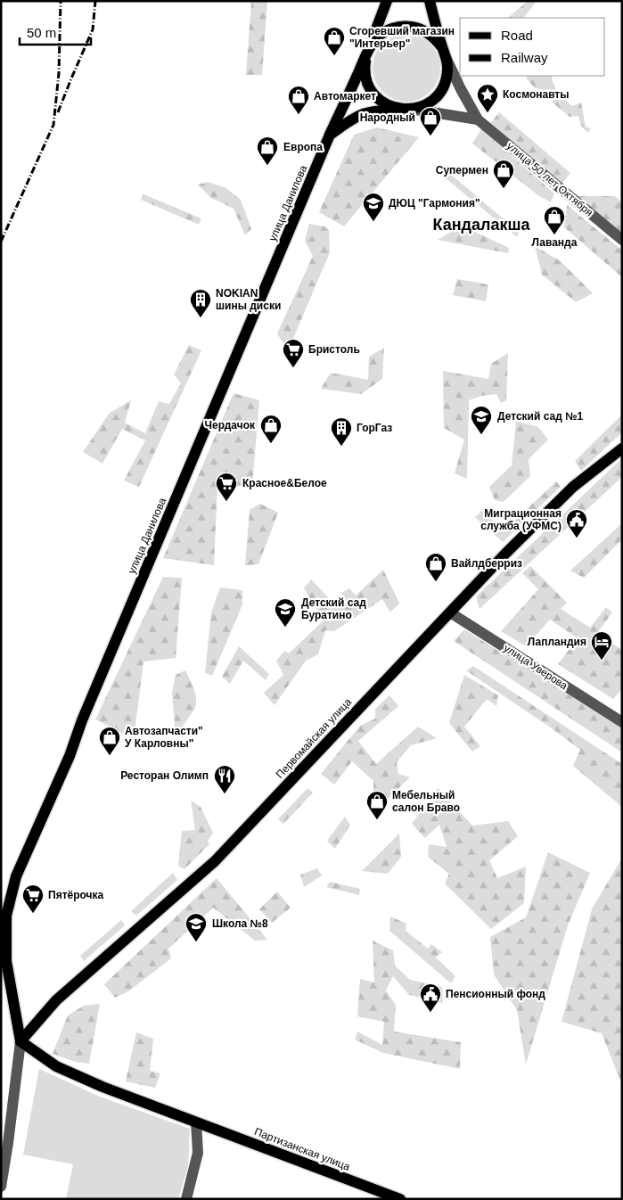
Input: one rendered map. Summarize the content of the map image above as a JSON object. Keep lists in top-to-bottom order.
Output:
{
  "streets": {
    "main road": ["улица Данилова", "Первомайская улица", "Партизанская улица"],
    "street": ["улица 50 лет Октября", "улица Уверова"]
  },
  "crossings": [
    ["улица Данилова", "Первомайская улица"],
    ["улица Данилова", "Партизанская улица"],
    ["улица Уверова", "Первомайская улица"],
    ["Первомайская улица", "Партизанская улица"]
  ],
  "districts": ["Кандалакша"],
  "places": {
    "shop": [
      "Сгоревший магазин \"Интерьер\"",
      "Автомаркет",
      "Народный",
      "Европа",
      "Супермен",
      "Лаванда",
      "Чердачок",
      "Вайлдберриз",
      "Автозапчасти\" У Карловны\"",
      "Мебельный салон Браво"
    ],
    "place": ["Космонавты"],
    "school or university": [
      "ДЮЦ \"Гармония\"",
      "Детский сад №1",
      "Детский сад Буратино",
      "Школа №8"
    ],
    "building": ["NOKIAN шины диски", "ГорГаз"],
    "supermarket": ["Бристоль", "Красное&Белое", "Пятёрочка"],
    "public building": ["Миграционная служба (УФМС)", "Пенсионный фонд"],
    "hotel": ["Лапландия"],
    "restaurant": ["Ресторан Олимп"]
  },
  "legend": ["Road", "Railway"],
  "scale_bar": "50 m"
}
